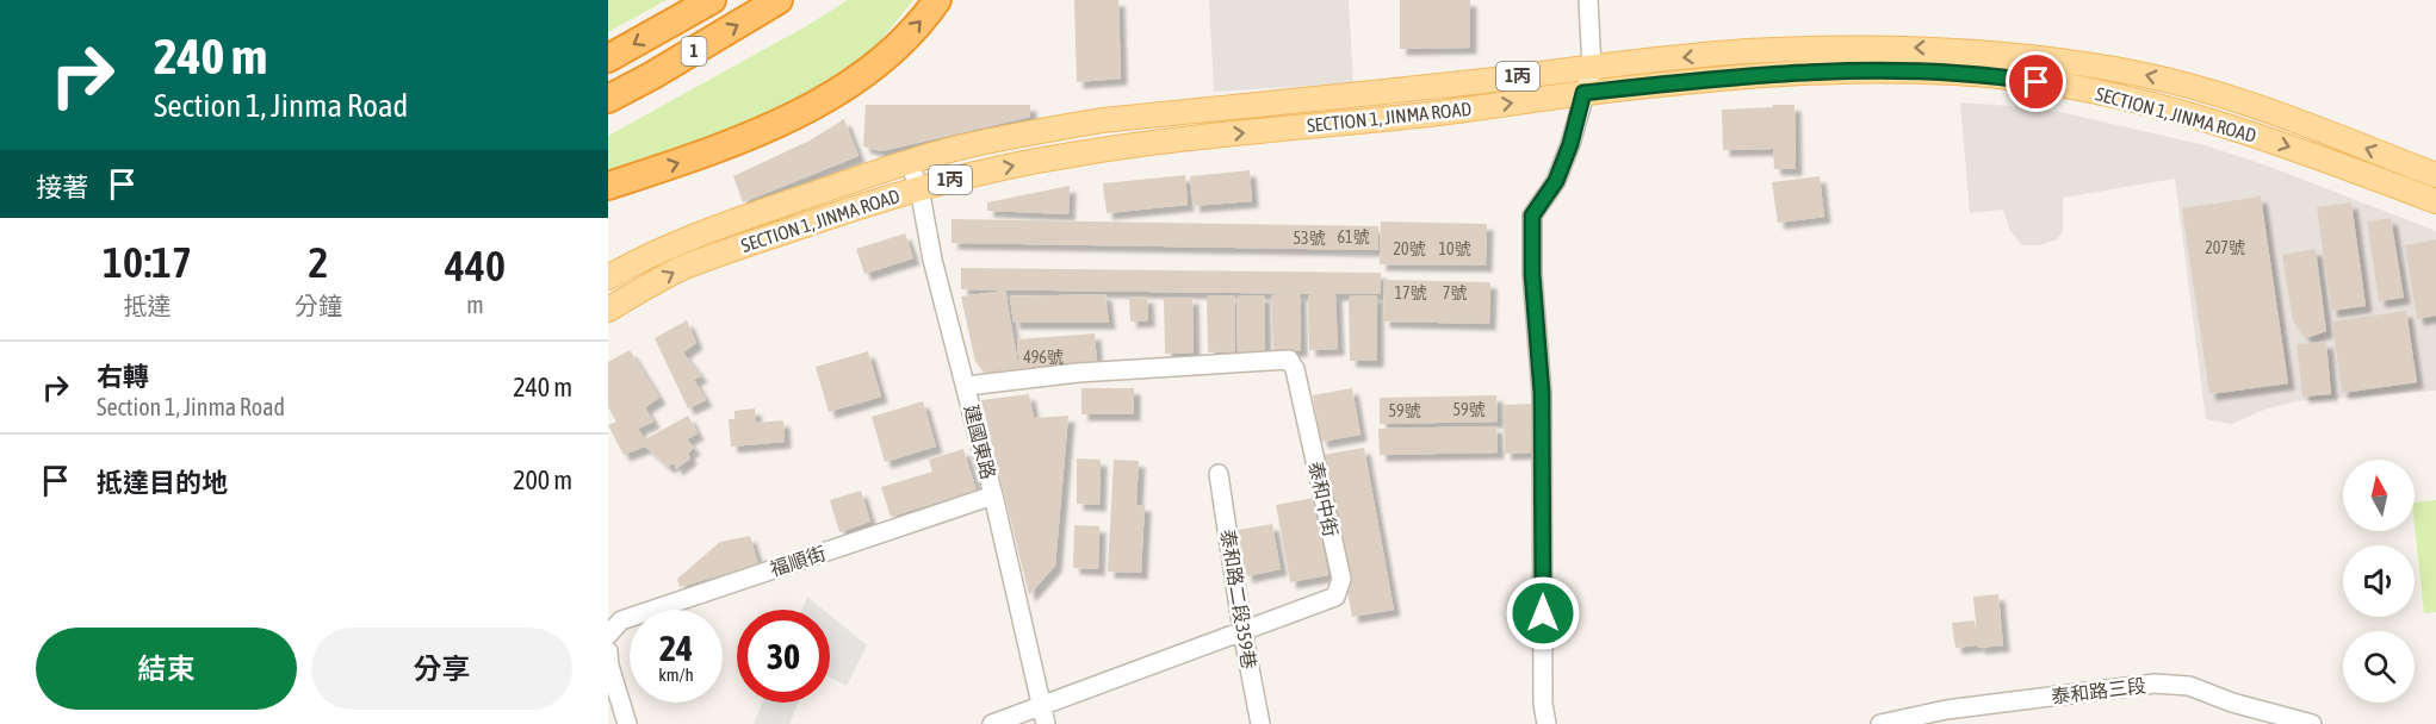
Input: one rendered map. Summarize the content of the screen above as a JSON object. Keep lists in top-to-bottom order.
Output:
{
  "streets": {
    "highway": ["1"],
    "main road": ["1丙", "SECTION 1, JINMA ROAD"],
    "street": [
      "建國東路",
      "泰和中街",
      "福順街",
      "泰和路二段359巷",
      "泰和路三段"
    ]
  },
  "crossings": [
    ["SECTION 1, JINMA ROAD", "建國東路"],
    ["建國東路", "泰和中街"],
    ["建國東路", "福順街"],
    ["泰和中街", "泰和路二段359巷"]
  ],
  "house_numbers": [
    "61號",
    "53號",
    "207號",
    "20號",
    "10號",
    "17號",
    "7號",
    "496號",
    "59號",
    "59號"
  ],
  "north": "top",
  "page": {
    "turn": ["240 m", "Section 1, Jinma Road"],
    "then": "接著",
    "eta": [
      "10:17",
      "抵達",
      "2",
      "分鐘",
      "440",
      "m"
    ],
    "list": [
      {
        "name": "右轉",
        "note": "Section 1, Jinma Road",
        "value": "240 m"
      },
      {
        "name": "抵達目的地",
        "value": "200 m"
      }
    ],
    "speed": "24 km/h",
    "limit": "30",
    "buttons": ["結束", "分享"]
  }
}
